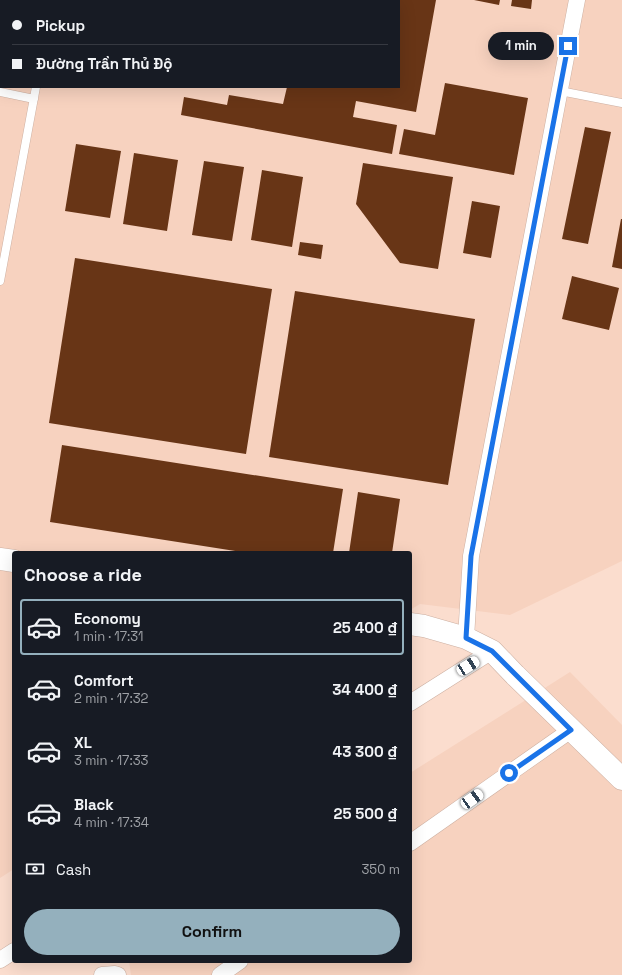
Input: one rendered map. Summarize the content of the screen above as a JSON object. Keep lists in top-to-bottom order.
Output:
{
  "page": {
    "banner": ["Pickup", "Đường Trần Thủ Độ"],
    "bubble": "1 min",
    "heading": "Choose a ride",
    "list": [
      {
        "name": "Economy",
        "note": "1 min · 17:31",
        "value": "25 400 ₫"
      },
      {
        "name": "Comfort",
        "note": "2 min · 17:32",
        "value": "34 400 ₫"
      },
      {
        "name": "XL",
        "note": "3 min · 17:33",
        "value": "43 300 ₫"
      },
      {
        "name": "Black",
        "note": "4 min · 17:34",
        "value": "25 500 ₫"
      }
    ],
    "pay": ["Cash", "350 m"],
    "buttons": "Confirm"
  }
}
